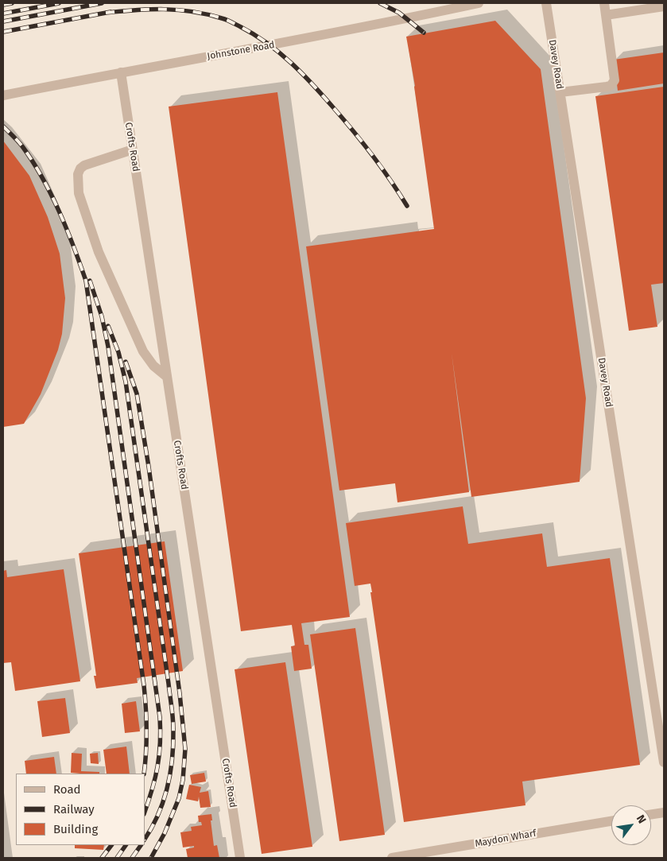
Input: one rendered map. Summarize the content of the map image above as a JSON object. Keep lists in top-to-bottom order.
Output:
{
  "streets": {
    "street": [
      "Johnstone Road",
      "Davey Road",
      "Crofts Road",
      "Maydon Wharf"
    ]
  },
  "crossings": [
    ["Johnstone Road", "Crofts Road"]
  ],
  "legend": ["Road", "Railway", "Building"],
  "north": "top right"
}
